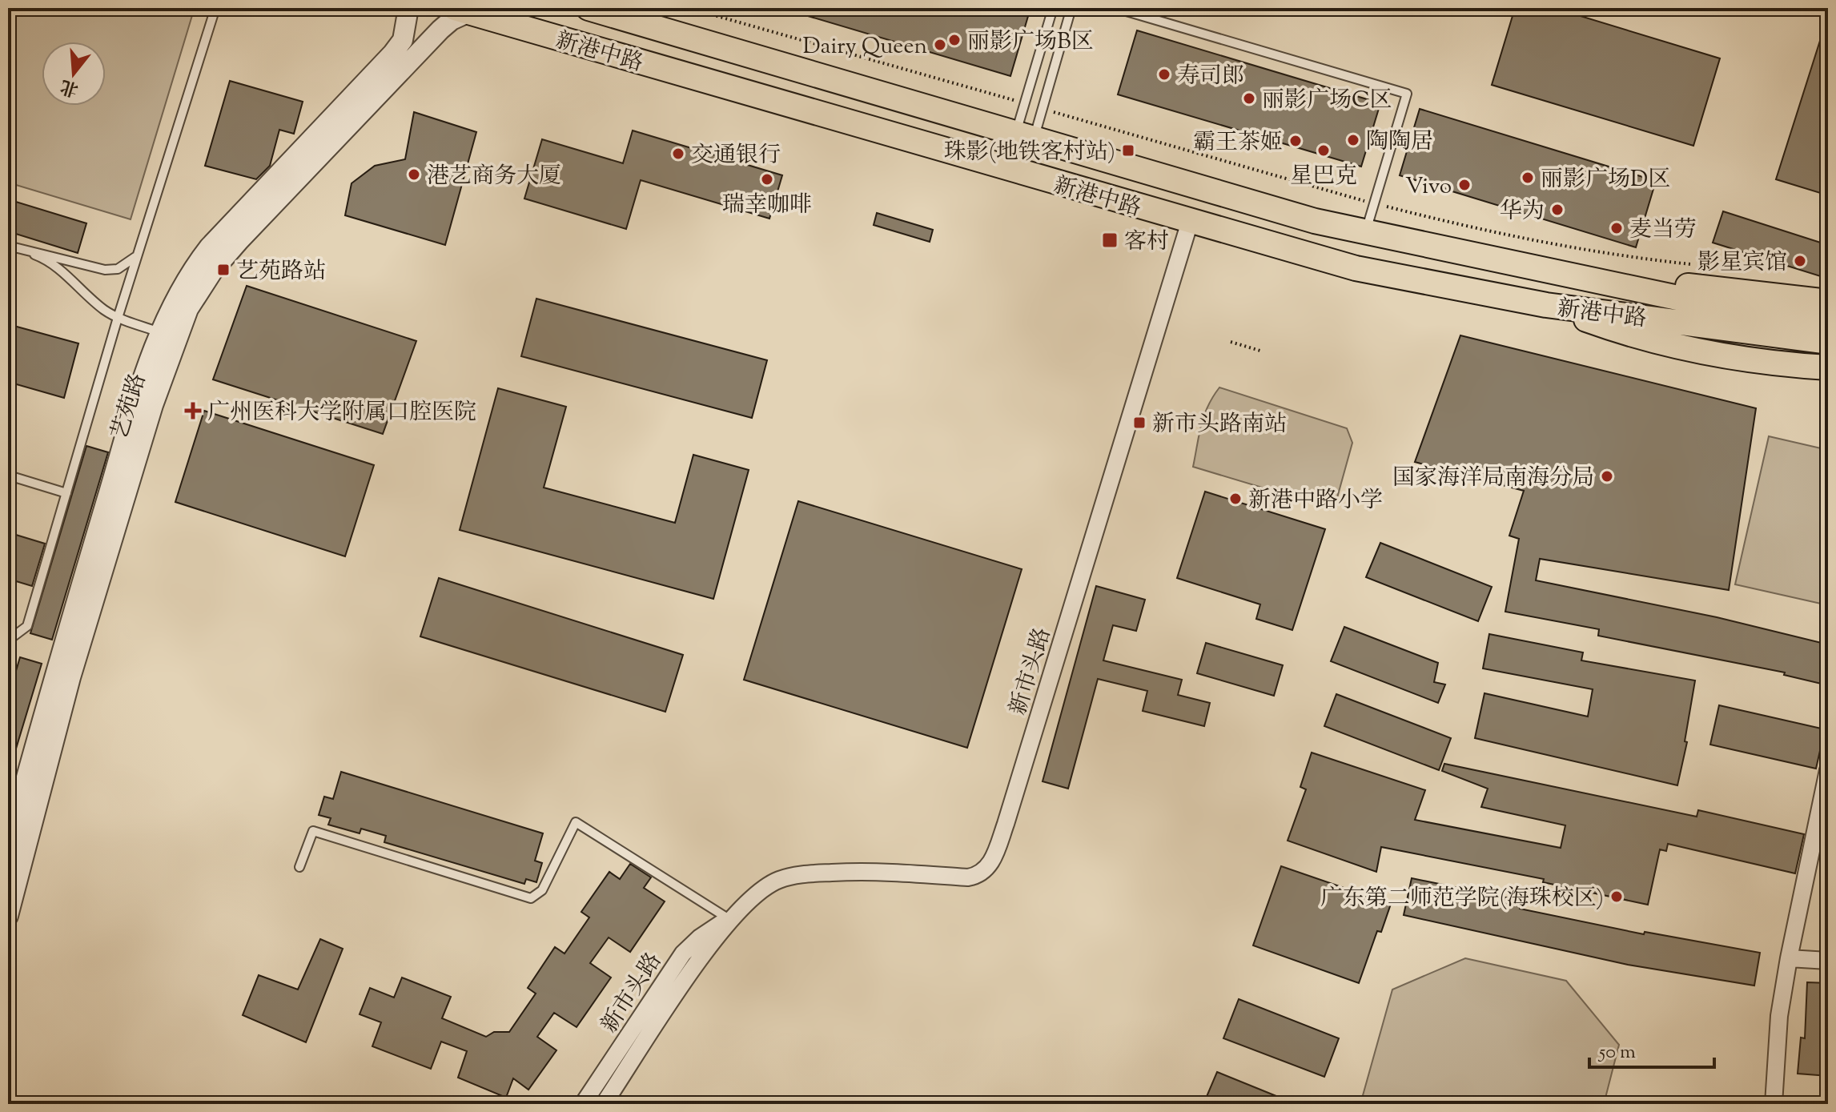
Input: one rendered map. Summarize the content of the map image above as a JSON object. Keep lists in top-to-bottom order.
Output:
{
  "streets": {
    "main road": ["新港中路"],
    "street": ["艺苑路", "新市头路"]
  },
  "crossings": [
    ["新港中路", "艺苑路"],
    ["新港中路", "新市头路"]
  ],
  "places": {
    "other": [
      "丽影广场B区",
      "Dairy Queen",
      "寿司郎",
      "丽影广场C区",
      "陶陶居",
      "霸王茶姬",
      "星巴克",
      "交通银行",
      "港艺商务大厦",
      "丽影广场D区",
      "瑞幸咖啡",
      "Vivo",
      "华为",
      "麦当劳",
      "影星宾馆",
      "国家海洋局南海分局",
      "新港中路小学",
      "广东第二师范学院(海珠校区)"
    ],
    "transit": [
      "珠影(地铁客村站)",
      "客村",
      "艺苑路站",
      "新市头路南站"
    ],
    "health": ["广州医科大学附属口腔医院"]
  },
  "scale_bar": "50 m",
  "north": "bottom"
}
